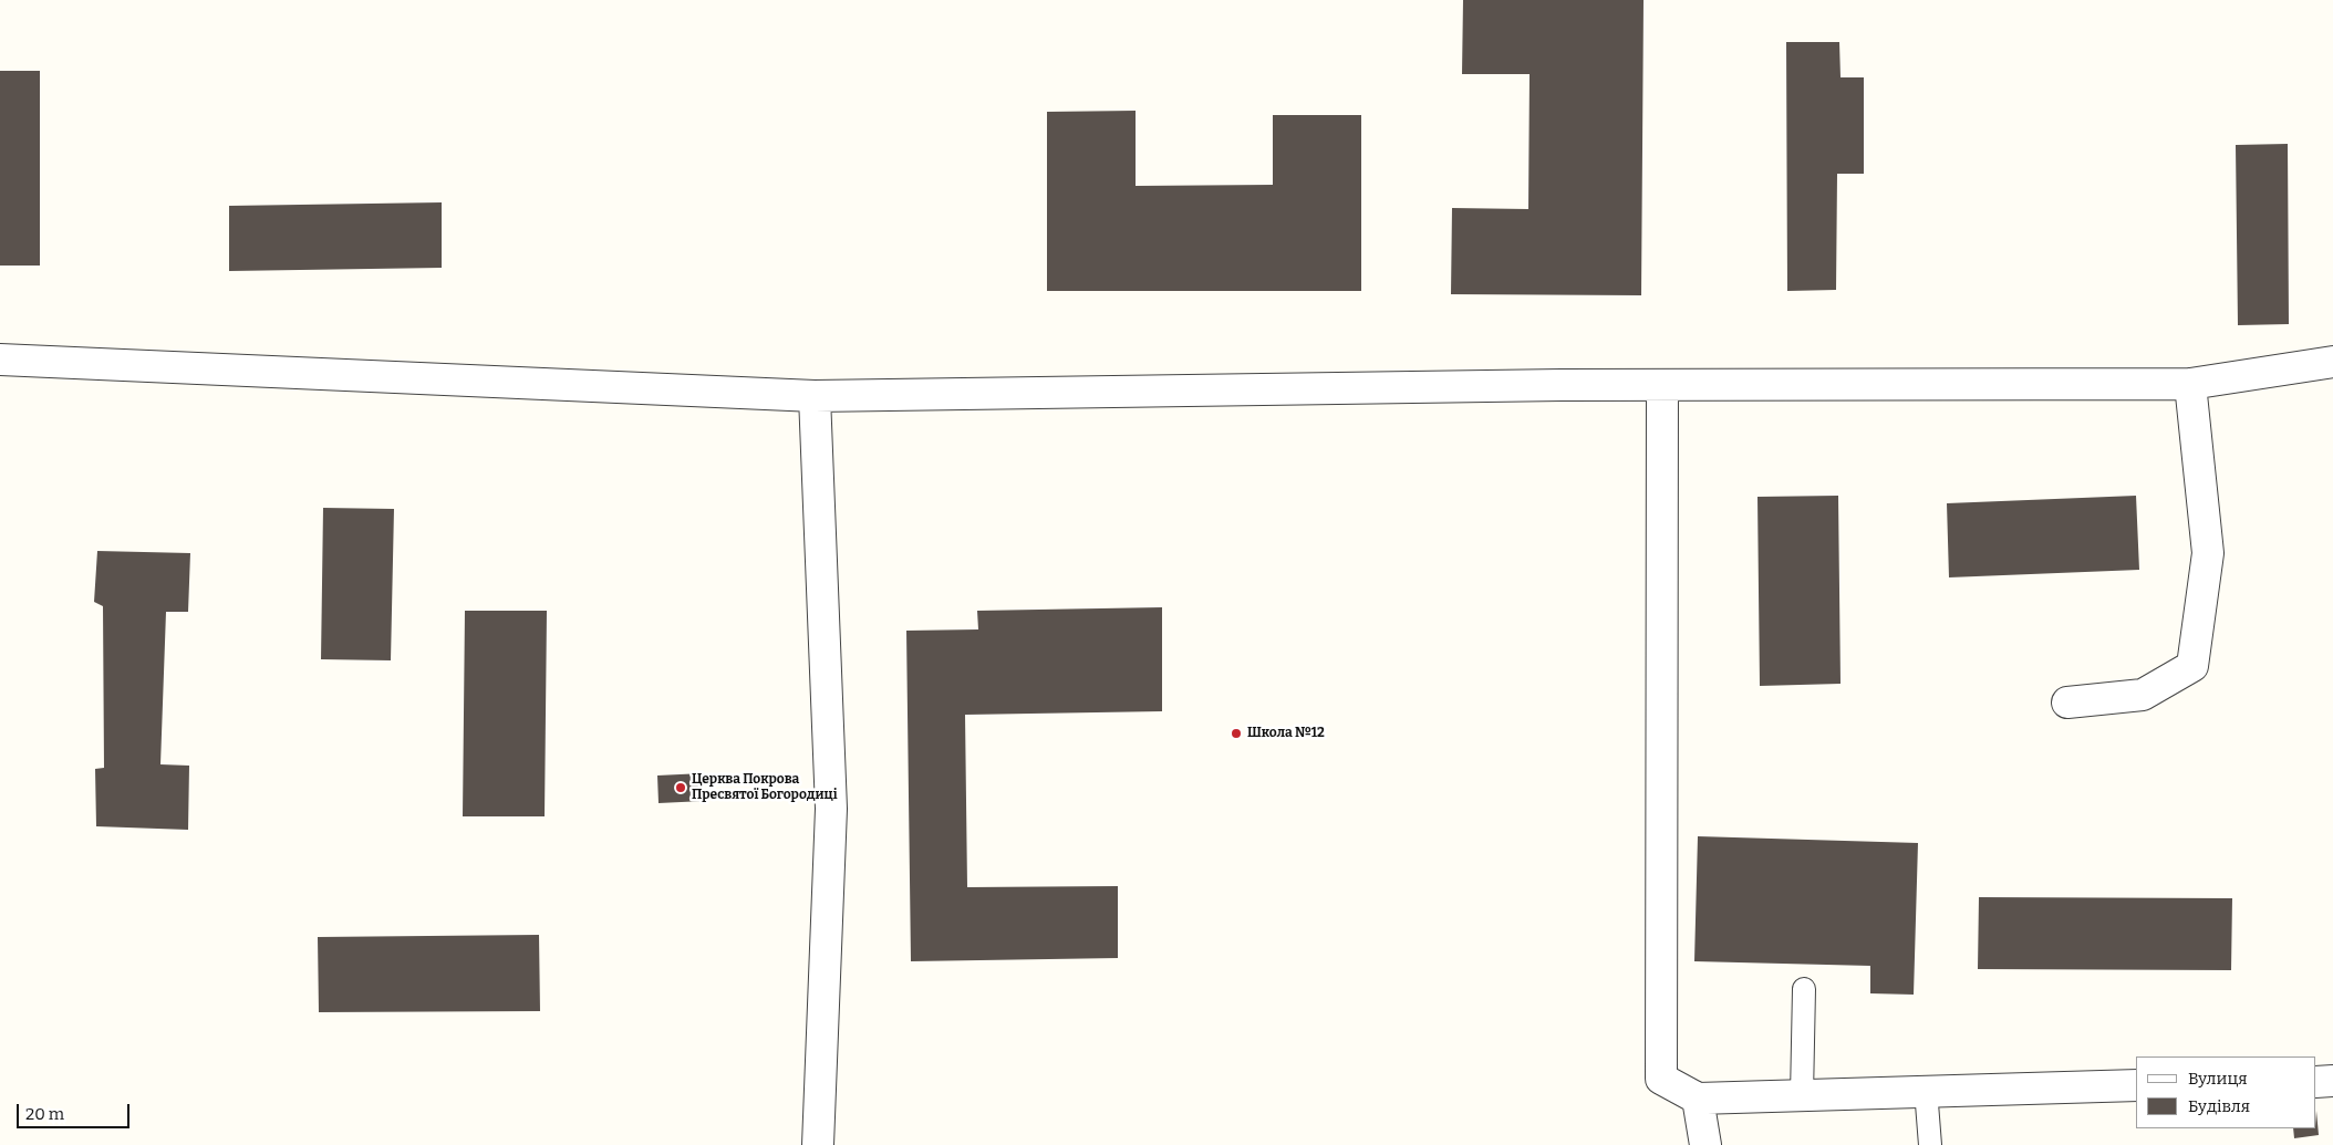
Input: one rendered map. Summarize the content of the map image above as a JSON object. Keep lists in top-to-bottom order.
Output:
{
  "places": ["Школа №12", "Церква Покрова Пресвятої Богородиці"],
  "legend": ["Вулиця", "Будівля"],
  "scale_bar": "20 m"
}
